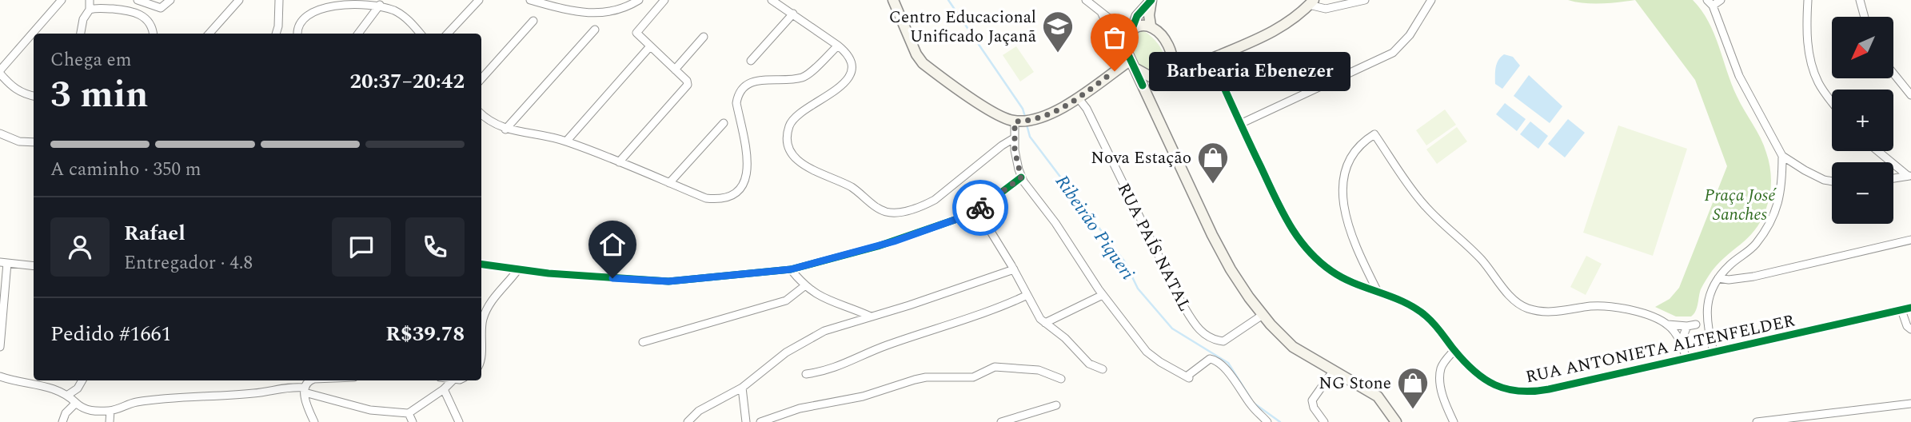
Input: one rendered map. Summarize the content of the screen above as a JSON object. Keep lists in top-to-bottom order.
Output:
{
  "streets": {
    "street": ["RUA PAÍS NATAL", "RUA ANTONIETA ALTENFELDER"]
  },
  "water": ["Ribeirão Piqueri"],
  "parks": ["Praça José Sanches"],
  "places": {
    "school or university": ["Centro Educacional Unificado Jaçanã"],
    "other": ["Barbearia Ebenezer"],
    "shop": ["Nova Estação", "NG Stone"]
  },
  "north": "bottom left",
  "page": {
    "map_buttons": ["+", "−"],
    "heading": ["3 min", "Chega em", "20:37–20:42"],
    "panel": [
      "Rafael",
      "Entregador · 4.8",
      "Pedido #1661",
      "R$39.78"
    ],
    "bubble": "Barbearia Ebenezer",
    "bar": "A caminho · 350 m"
  }
}
